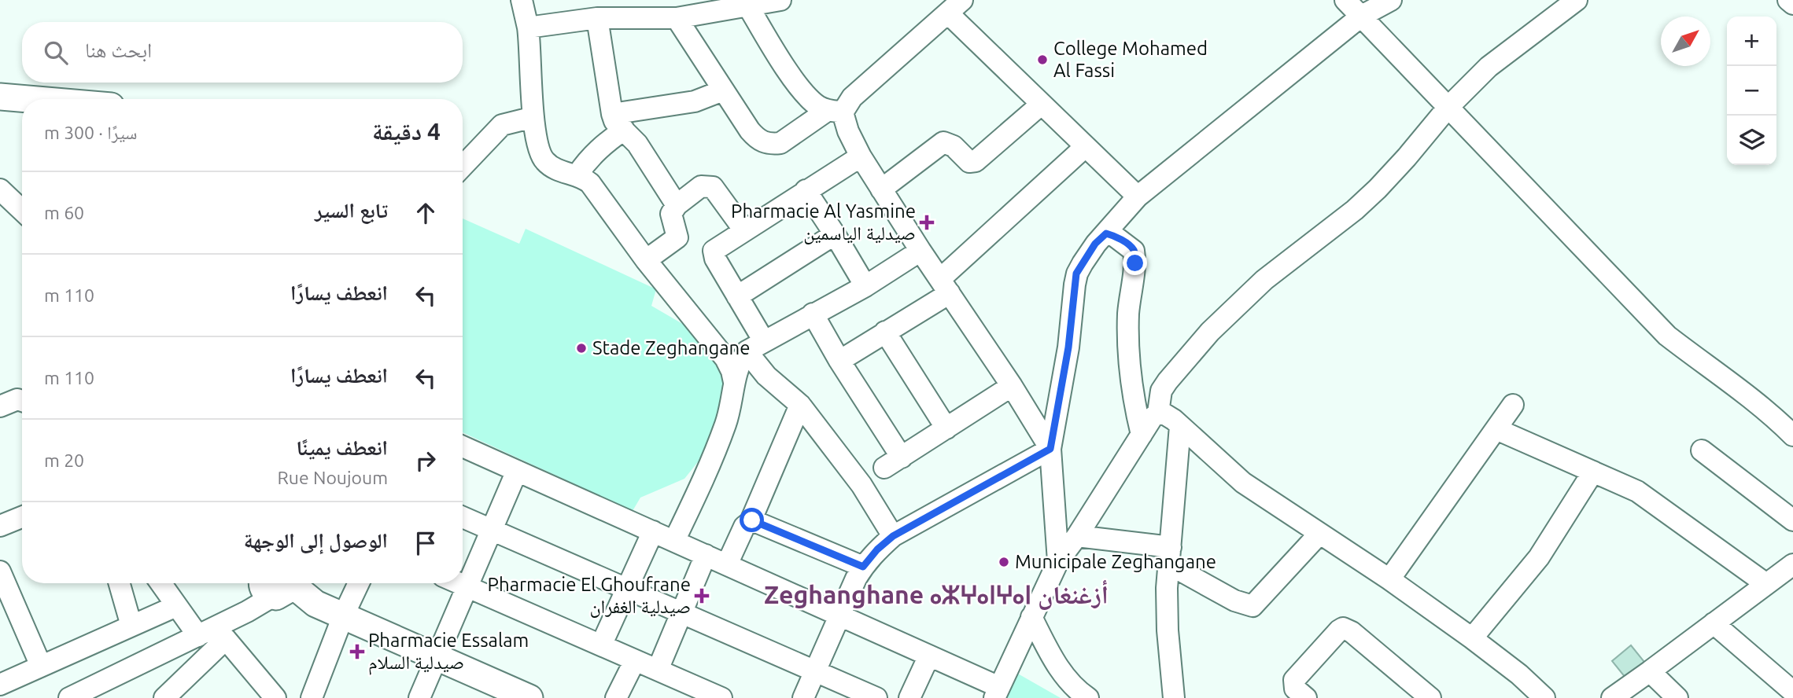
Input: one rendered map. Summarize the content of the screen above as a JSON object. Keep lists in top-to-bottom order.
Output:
{
  "districts": ["Zeghanghane ⴰⵣⵖⴰⵏⵖⴰⵏ أزغنغان"],
  "places": {
    "other": ["College Mohamed Al Fassi", "Stade Zeghangane", "Municipale Zeghangane"],
    "health": ["Pharmacie Al Yasmine صيدلية الياسمين", "Pharmacie El Ghoufrane صيدلية الغفران", "Pharmacie Essalam صيدلية السلام"]
  },
  "north": "top right",
  "page": {
    "map_buttons": ["+", "−"],
    "search": "ابحث هنا",
    "heading": ["4 دقيقة", "سيرًا · 300 m"],
    "list": [
      ["تابع السير", "60 m"],
      ["انعطف يسارًا", "110 m"],
      ["انعطف يسارًا", "110 m"],
      ["انعطف يمينًا", "Rue Noujoum", "20 m"],
      "الوصول إلى الوجهة"
    ]
  }
}
